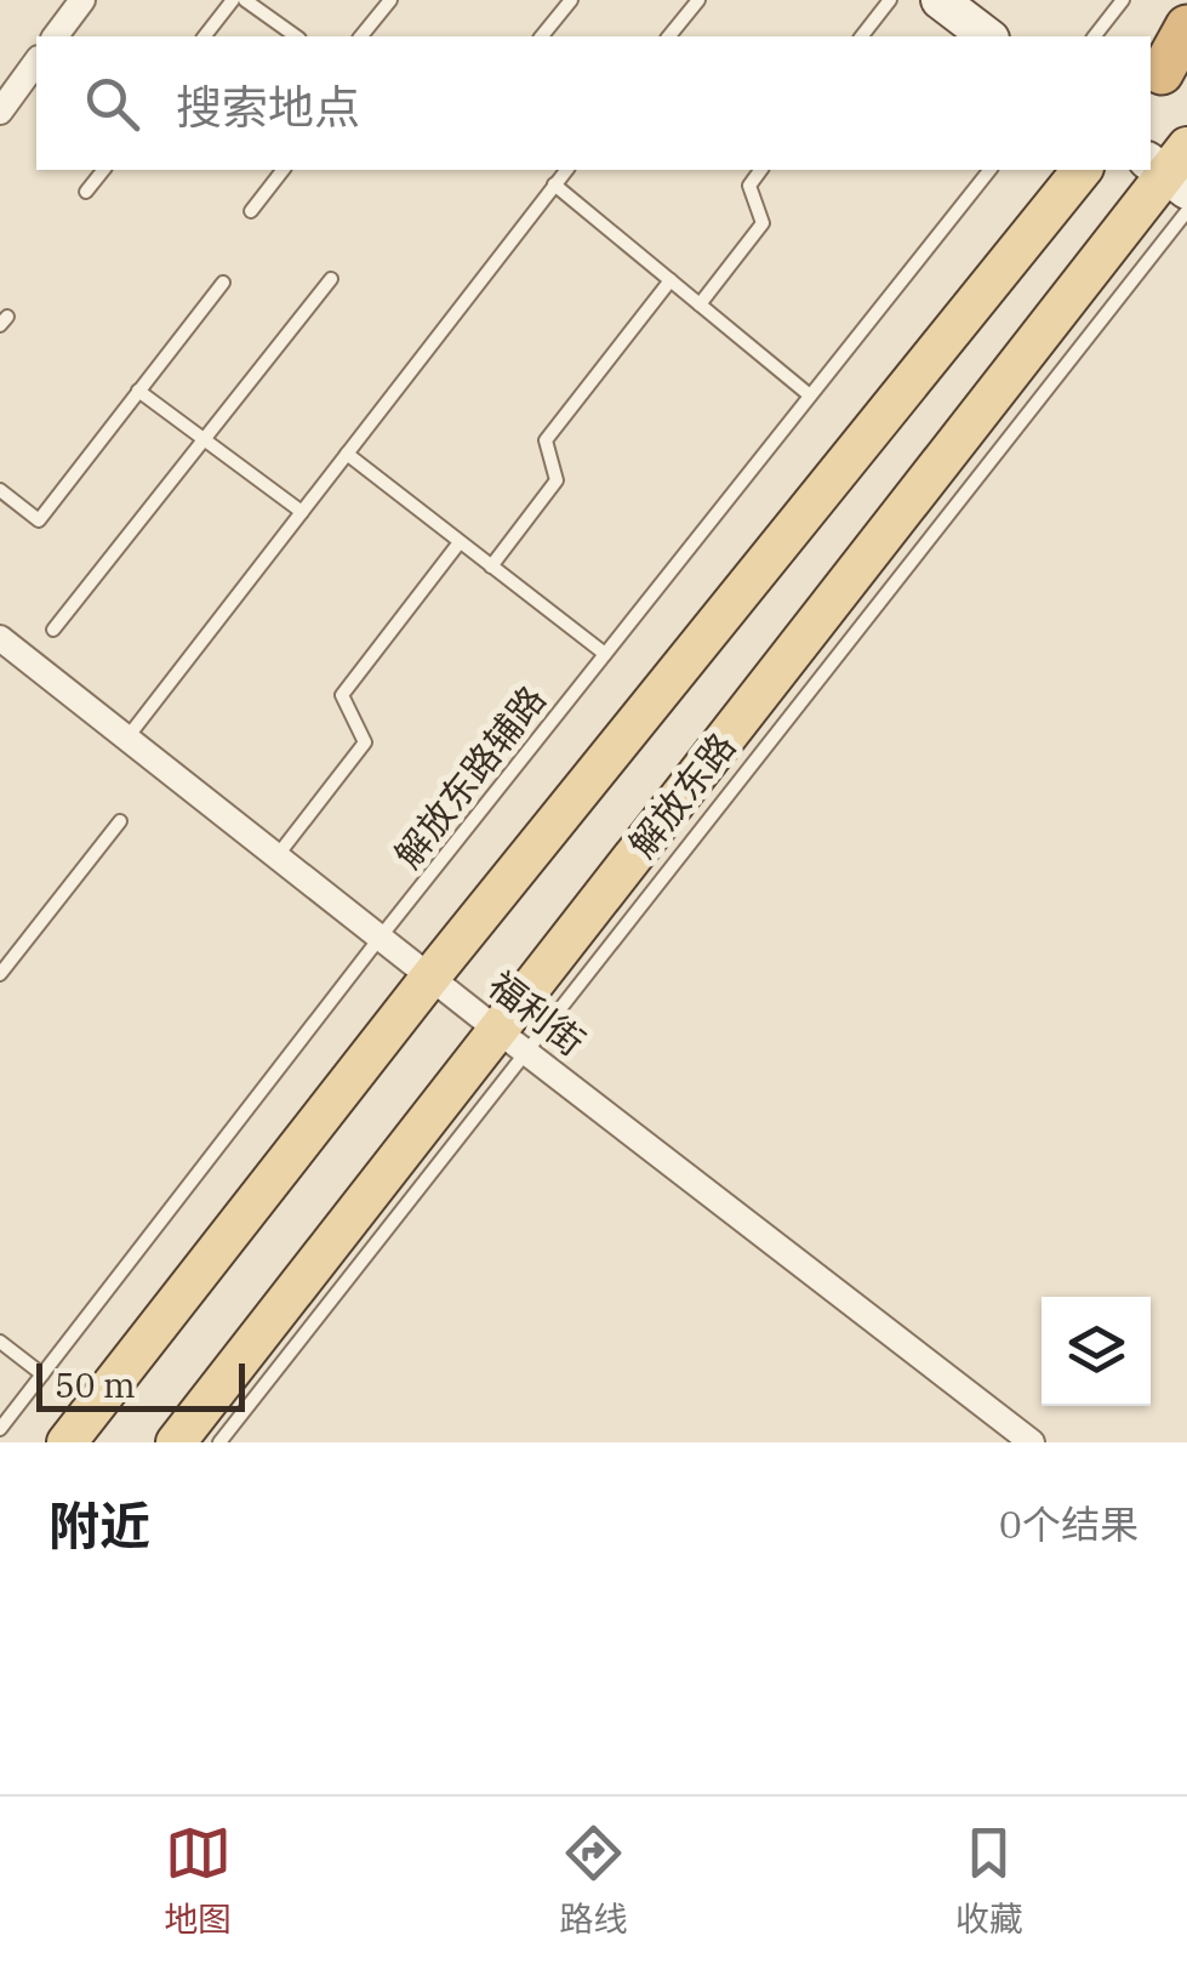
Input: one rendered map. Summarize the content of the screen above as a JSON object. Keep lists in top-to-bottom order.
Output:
{
  "streets": {
    "main road": ["解放东路"],
    "street": ["福利街"],
    "lane": ["解放东路辅路"]
  },
  "crossings": [
    ["解放东路辅路", "福利街"],
    ["解放东路", "福利街"]
  ],
  "scale_bar": "50 m",
  "page": {
    "search": "搜索地点",
    "scale": "50 m",
    "heading": ["附近", "0个结果"],
    "nav": ["地图", "路线", "收藏"]
  }
}
